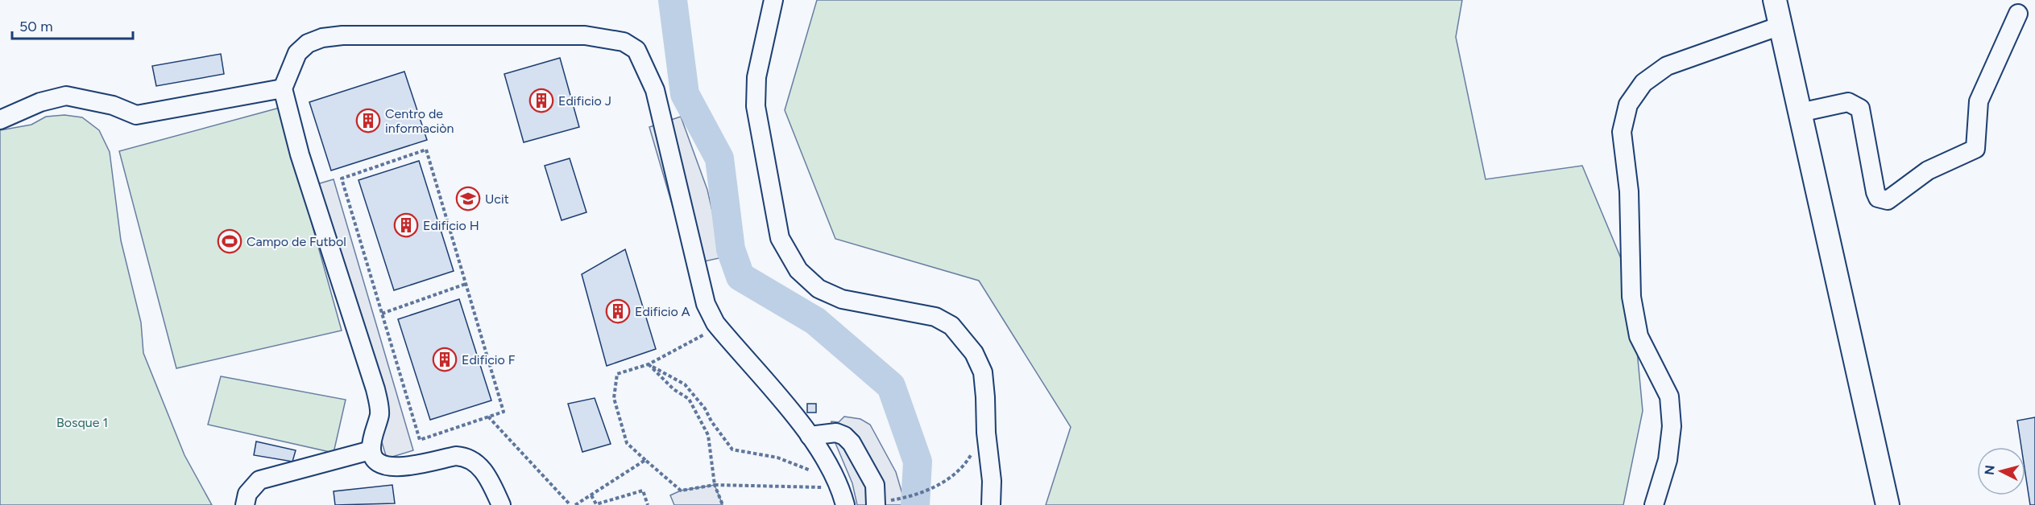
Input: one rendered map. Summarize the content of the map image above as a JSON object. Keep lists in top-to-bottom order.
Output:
{
  "parks": ["Bosque 1"],
  "places": {
    "building": [
      "Edificio J",
      "Centro de informaciòn",
      "Edificio H",
      "Edificio A",
      "Edificio F"
    ],
    "school or university": ["Ucit"],
    "sports": ["Campo de Futbol"]
  },
  "scale_bar": "50 m",
  "north": "left"
}
